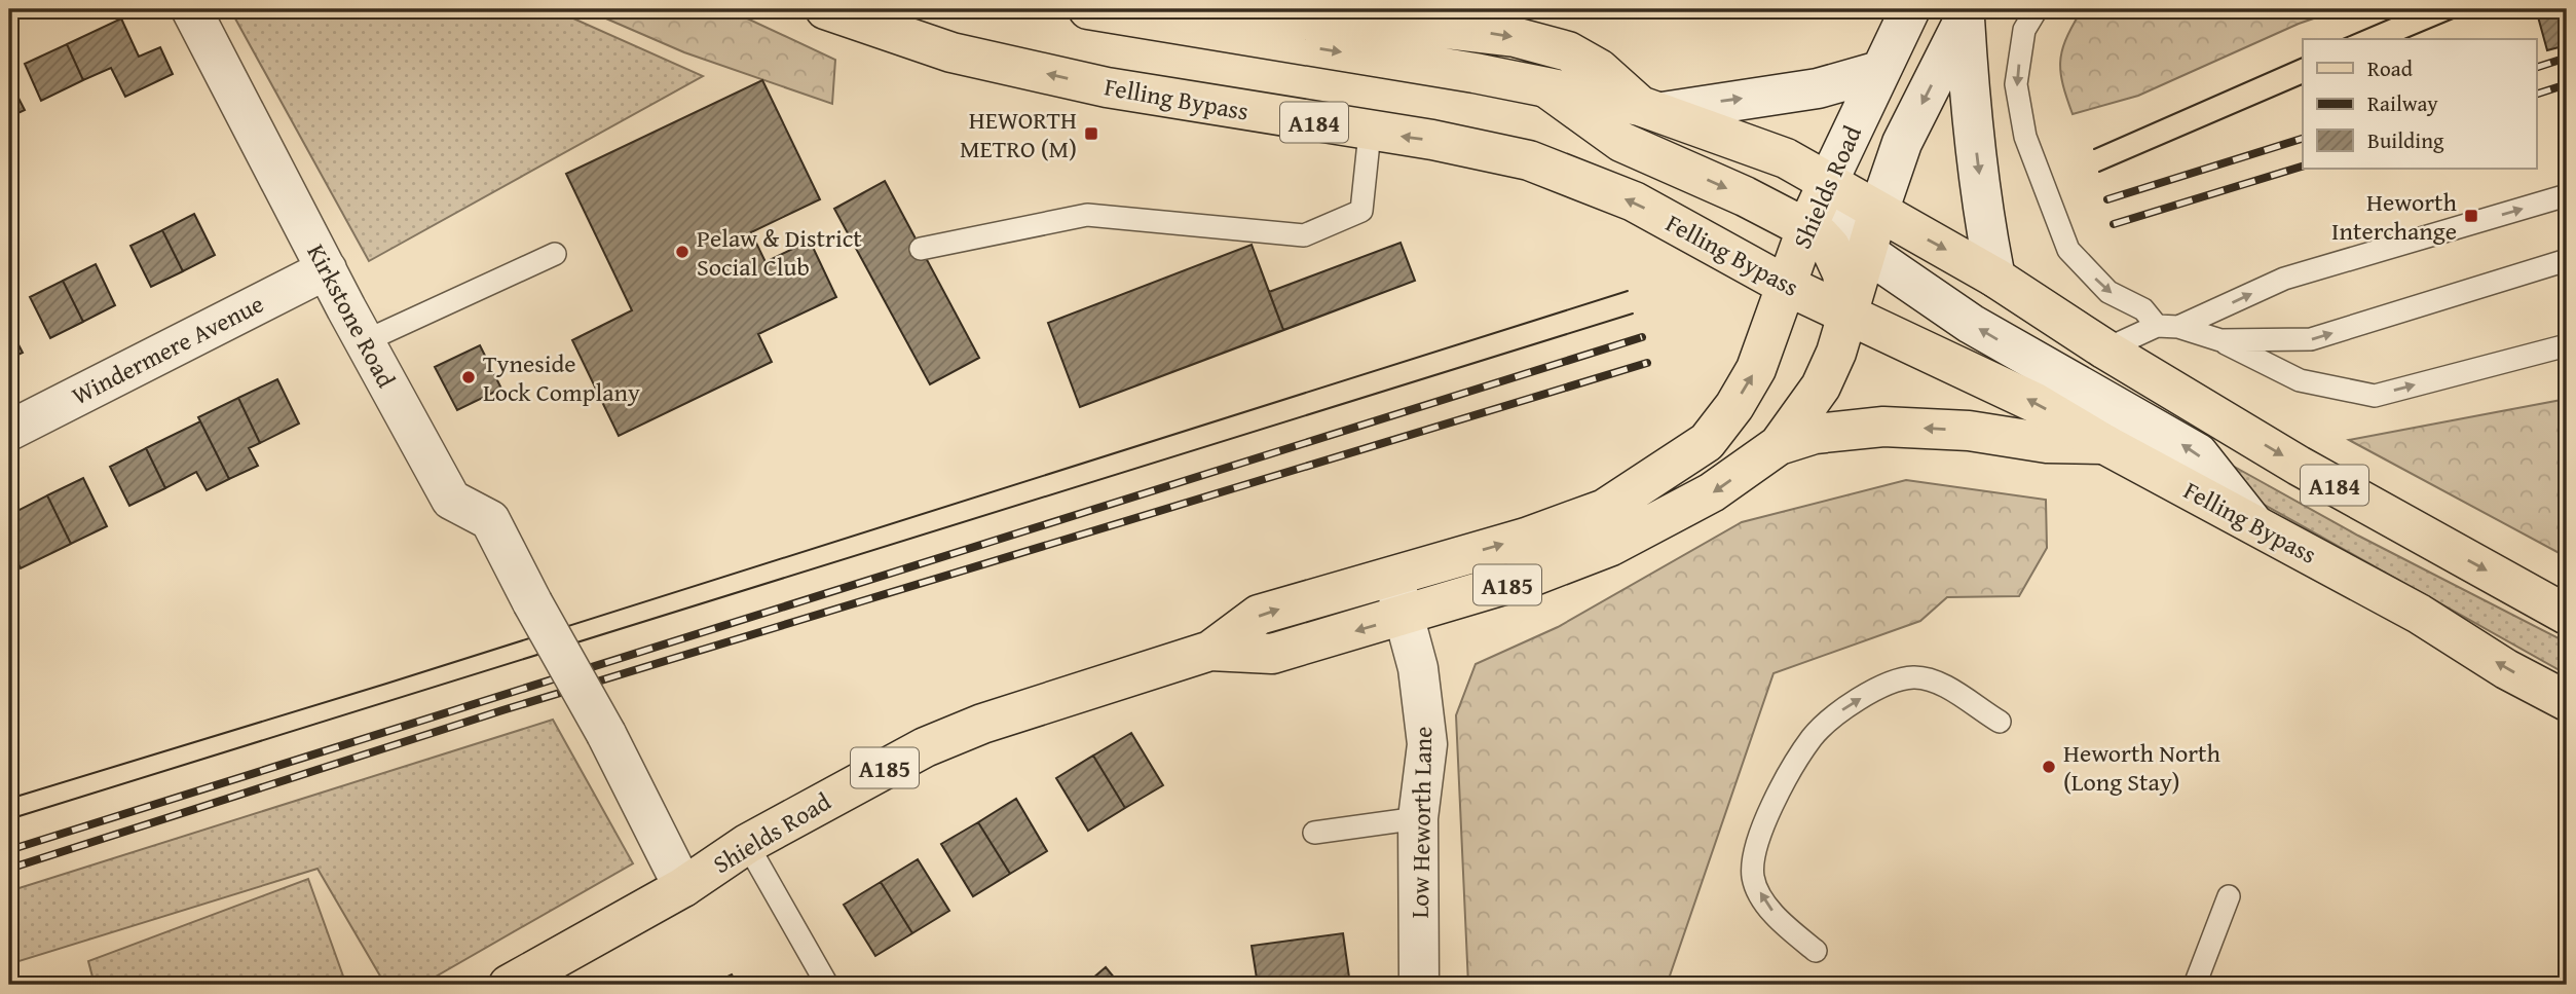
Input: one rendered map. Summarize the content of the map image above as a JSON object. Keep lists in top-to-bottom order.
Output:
{
  "streets": {
    "main road": [
      "Felling Bypass",
      "A184",
      "Shields Road",
      "A185"
    ],
    "street": ["Kirkstone Road", "Windermere Avenue", "Low Heworth Lane"]
  },
  "crossings": [
    ["Felling Bypass", "Shields Road"],
    ["Felling Bypass", "A185"],
    ["A184", "Shields Road"],
    ["Shields Road", "Kirkstone Road"],
    ["Shields Road", "A185"],
    ["Shields Road", "Low Heworth Lane"],
    ["Kirkstone Road", "Windermere Avenue"],
    ["A185", "Low Heworth Lane"]
  ],
  "places": {
    "transit": ["HEWORTH METRO (M)", "Heworth Interchange"],
    "other": ["Pelaw & District Social Club", "Tyneside Lock Complany", "Heworth North (Long Stay)"]
  },
  "legend": ["Road", "Railway", "Building"]
}
